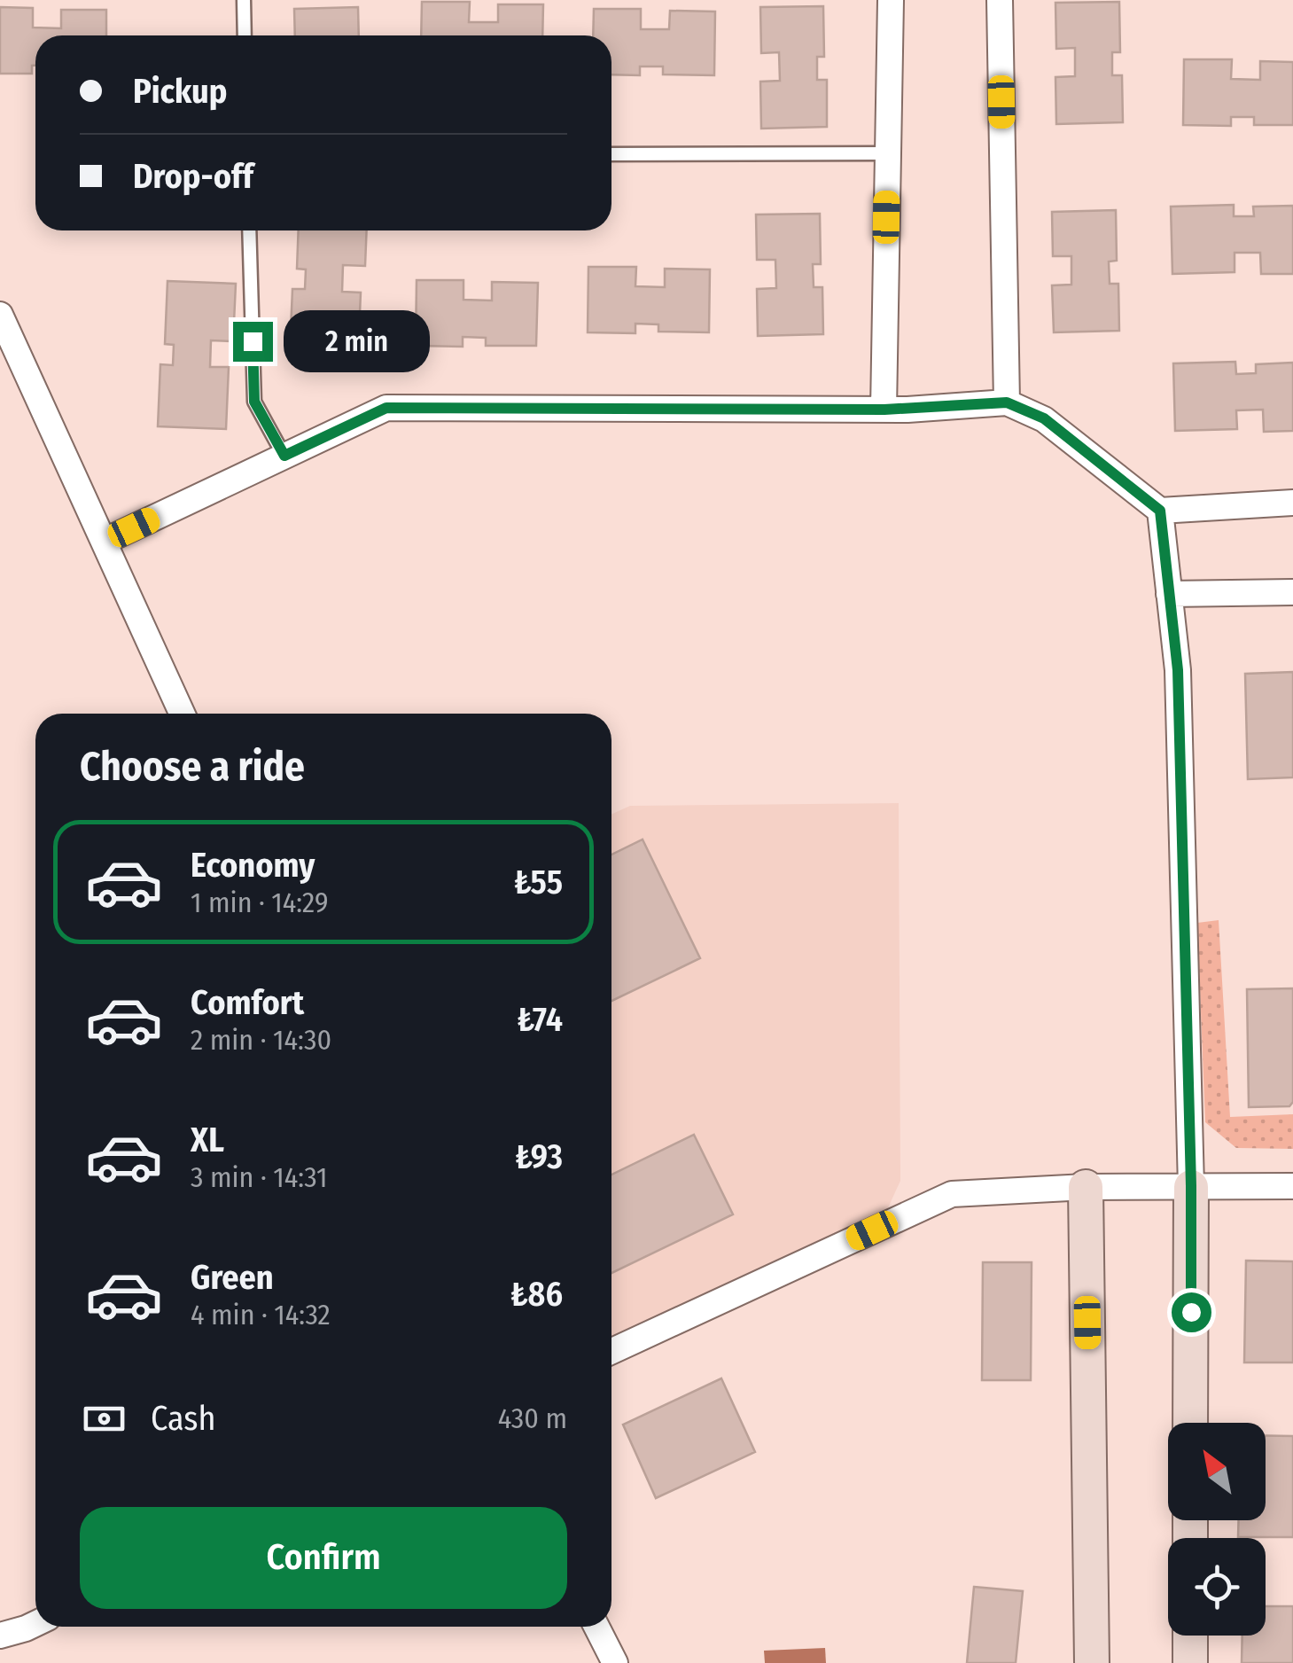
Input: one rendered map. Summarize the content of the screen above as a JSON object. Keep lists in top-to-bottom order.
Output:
{
  "north": "top left",
  "page": {
    "banner": ["Pickup", "Drop-off"],
    "bubble": "2 min",
    "heading": "Choose a ride",
    "list": [
      {
        "name": "Economy",
        "note": "1 min · 14:29",
        "value": "₺55"
      },
      {
        "name": "Comfort",
        "note": "2 min · 14:30",
        "value": "₺74"
      },
      {
        "name": "XL",
        "note": "3 min · 14:31",
        "value": "₺93"
      },
      {
        "name": "Green",
        "note": "4 min · 14:32",
        "value": "₺86"
      }
    ],
    "pay": ["Cash", "430 m"],
    "buttons": "Confirm"
  }
}
